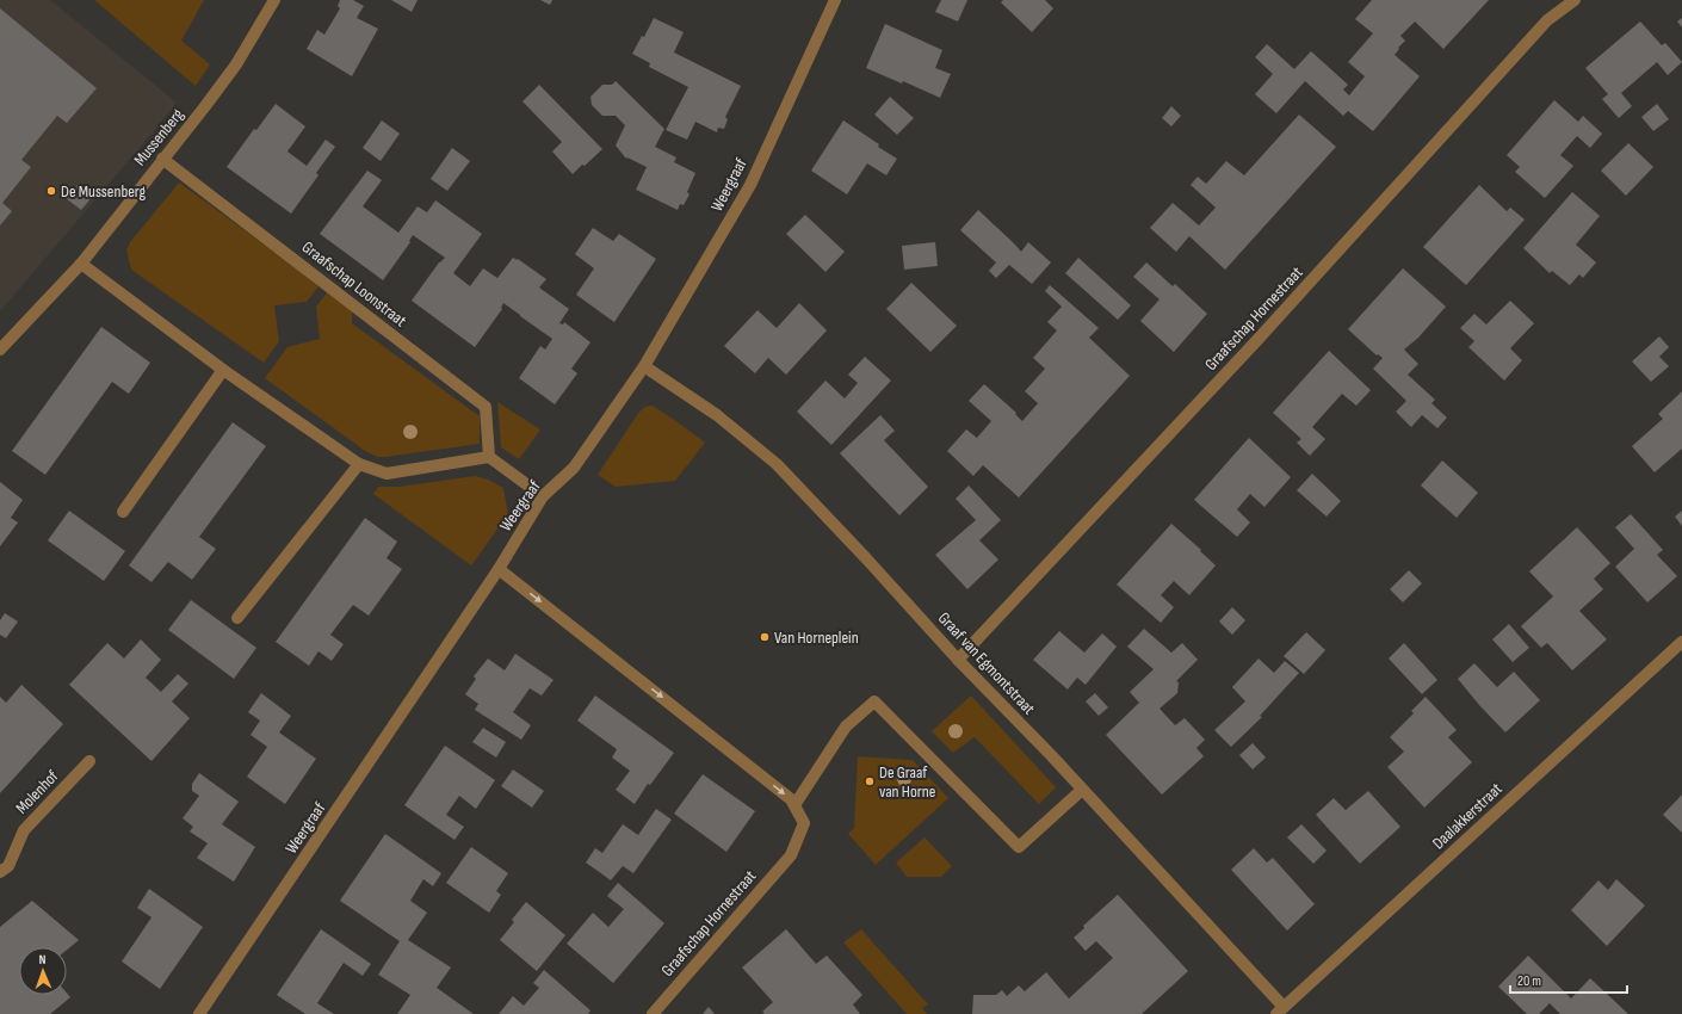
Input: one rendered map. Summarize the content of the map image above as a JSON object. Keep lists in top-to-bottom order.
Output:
{
  "streets": {
    "street": [
      "Mussenberg",
      "Weergraaf",
      "Graafschap Loonstraat",
      "Graafschap Hornestraat",
      "Graaf van Egmontstraat",
      "Molenhof",
      "Daalakkerstraat"
    ]
  },
  "crossings": [
    ["Mussenberg", "Graafschap Loonstraat"],
    ["Weergraaf", "Graaf van Egmontstraat"],
    ["Graafschap Hornestraat", "Graaf van Egmontstraat"],
    ["Graaf van Egmontstraat", "Daalakkerstraat"]
  ],
  "places": ["De Mussenberg", "Van Horneplein", "De Graaf van Horne"],
  "scale_bar": "20 m",
  "north": "top"
}
